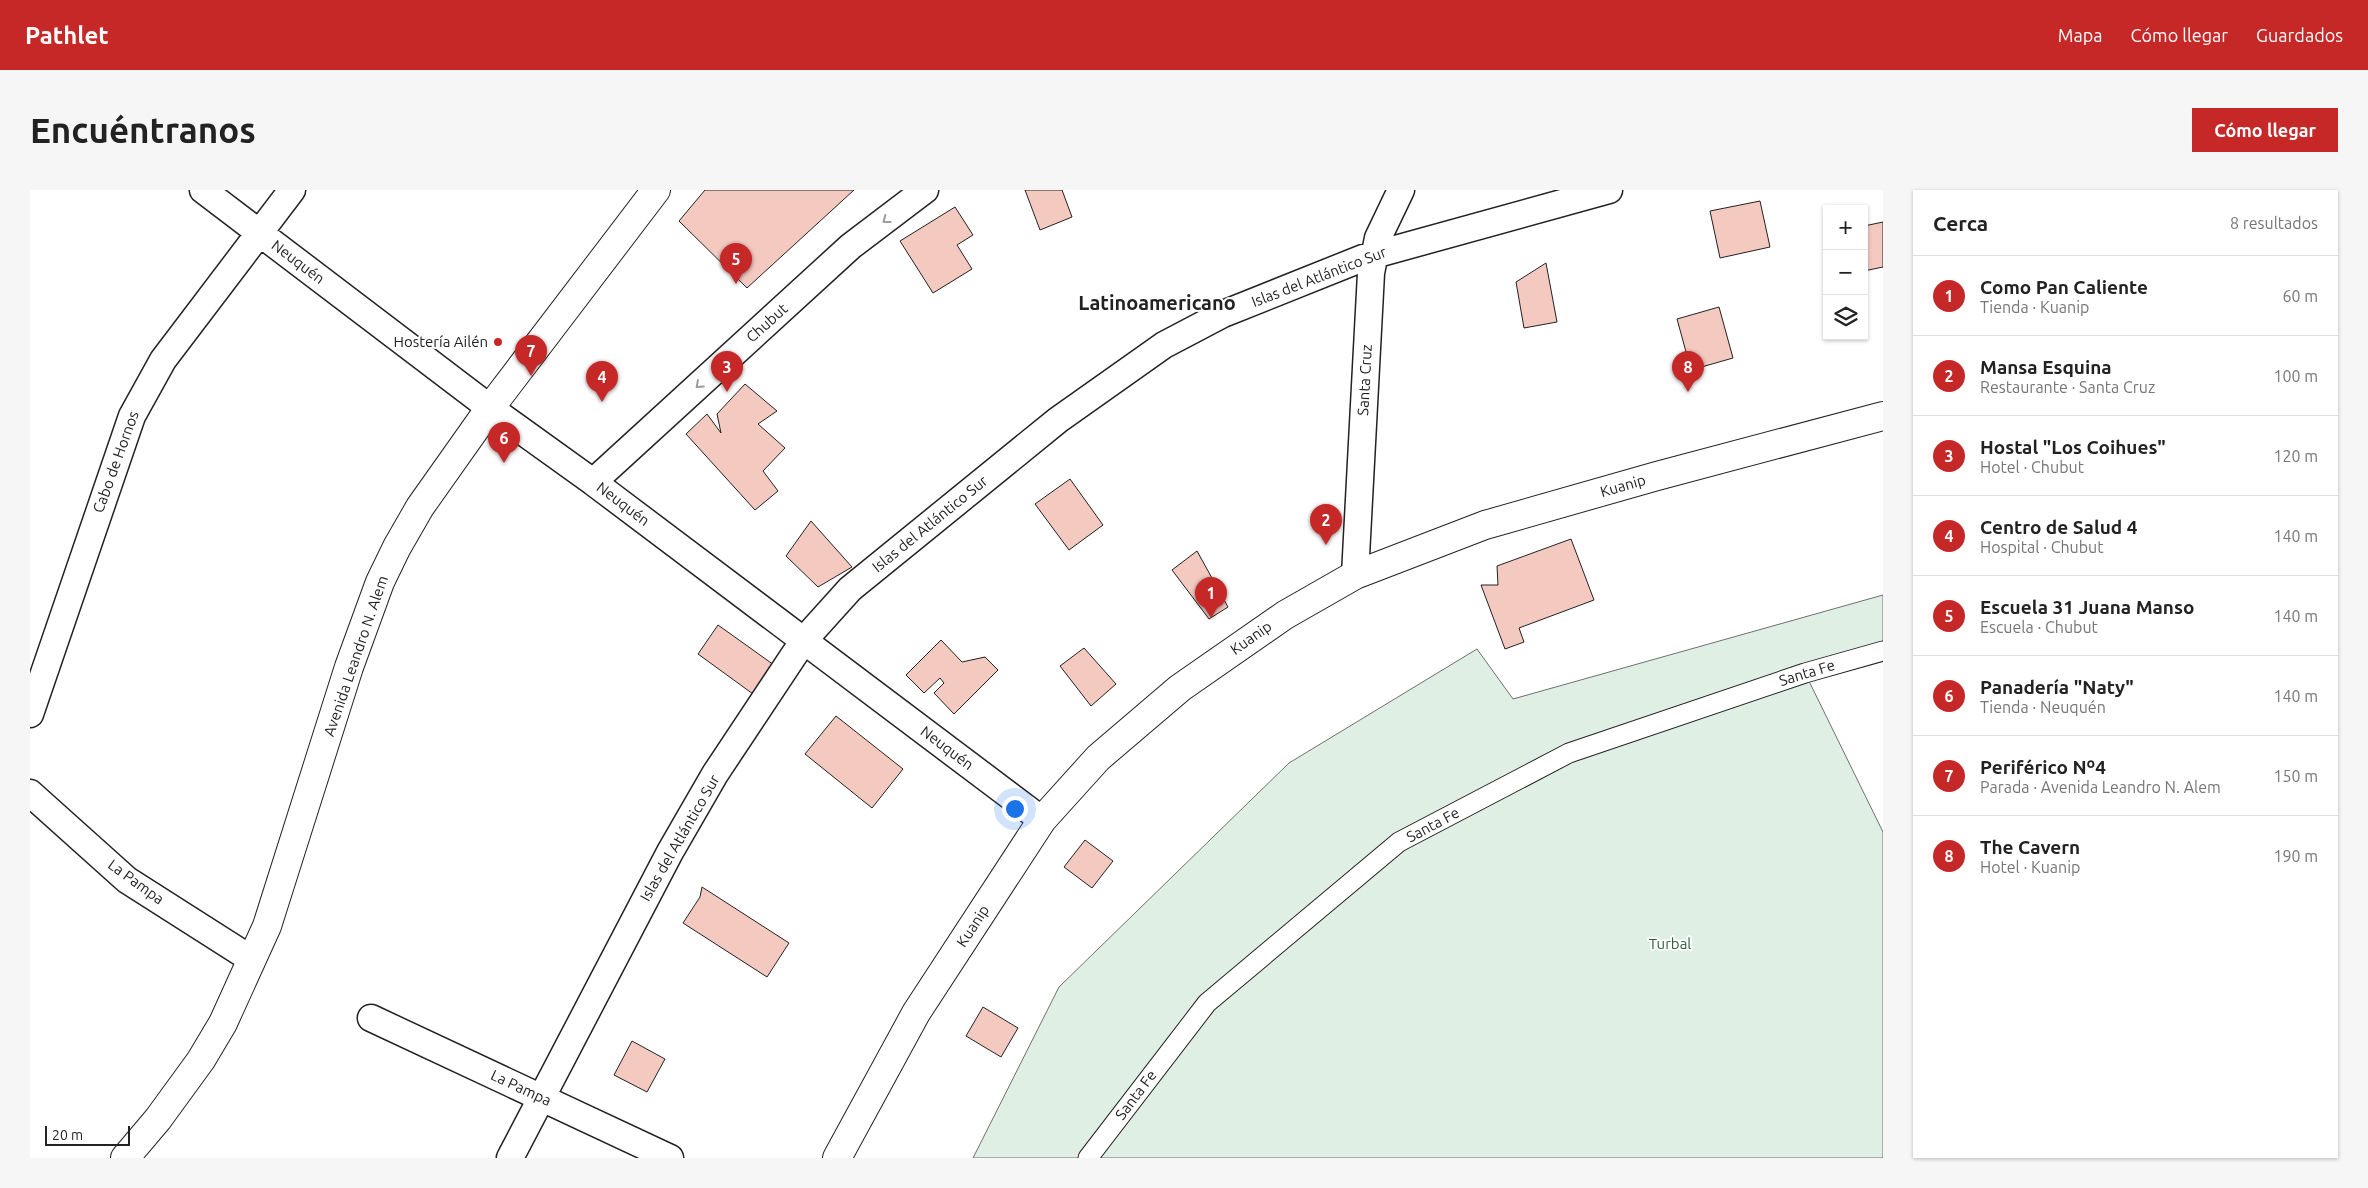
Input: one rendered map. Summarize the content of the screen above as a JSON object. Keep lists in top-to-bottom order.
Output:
{
  "streets": {
    "main road": ["Kuanip", "Avenida Leandro N. Alem"],
    "street": [
      "Neuquén",
      "Islas del Atlántico Sur",
      "Chubut",
      "Santa Cruz",
      "Cabo de Hornos",
      "Santa Fe",
      "La Pampa"
    ]
  },
  "crossings": [
    ["Neuquén", "Islas del Atlántico Sur"],
    ["Neuquén", "Chubut"],
    ["Neuquén", "Cabo de Hornos"],
    ["Neuquén", "Kuanip"],
    ["Neuquén", "Avenida Leandro N. Alem"],
    ["Islas del Atlántico Sur", "Santa Cruz"],
    ["Islas del Atlántico Sur", "La Pampa"],
    ["Santa Cruz", "Kuanip"],
    ["Avenida Leandro N. Alem", "La Pampa"]
  ],
  "one_way": ["Chubut"],
  "districts": ["Latinoamericano"],
  "parks": ["Turbal"],
  "places": ["Hostería Ailén"],
  "scale_bar": "20 m",
  "page": {
    "header": "Pathlet",
    "nav": ["Mapa", "Cómo llegar", "Guardados"],
    "buttons": "Cómo llegar",
    "title": "Encuéntranos",
    "heading": ["Cerca", "8 resultados"],
    "map_buttons": ["+", "−"],
    "pins": [
      "5",
      "7",
      "3",
      "8",
      "4",
      "6",
      "2",
      "1"
    ],
    "list": [
      {
        "mark": "1",
        "name": "Como Pan Caliente",
        "note": "Tienda · Kuanip",
        "value": "60 m"
      },
      {
        "mark": "2",
        "name": "Mansa Esquina",
        "note": "Restaurante · Santa Cruz",
        "value": "100 m"
      },
      {
        "mark": "3",
        "name": "Hostal \"Los Coihues\"",
        "note": "Hotel · Chubut",
        "value": "120 m"
      },
      {
        "mark": "4",
        "name": "Centro de Salud 4",
        "note": "Hospital · Chubut",
        "value": "140 m"
      },
      {
        "mark": "5",
        "name": "Escuela 31 Juana Manso",
        "note": "Escuela · Chubut",
        "value": "140 m"
      },
      {
        "mark": "6",
        "name": "Panadería \"Naty\"",
        "note": "Tienda · Neuquén",
        "value": "140 m"
      },
      {
        "mark": "7",
        "name": "Periférico Nº4",
        "note": "Parada · Avenida Leandro N. Alem",
        "value": "150 m"
      },
      {
        "mark": "8",
        "name": "The Cavern",
        "note": "Hotel · Kuanip",
        "value": "190 m"
      }
    ],
    "scale": "20 m"
  }
}
